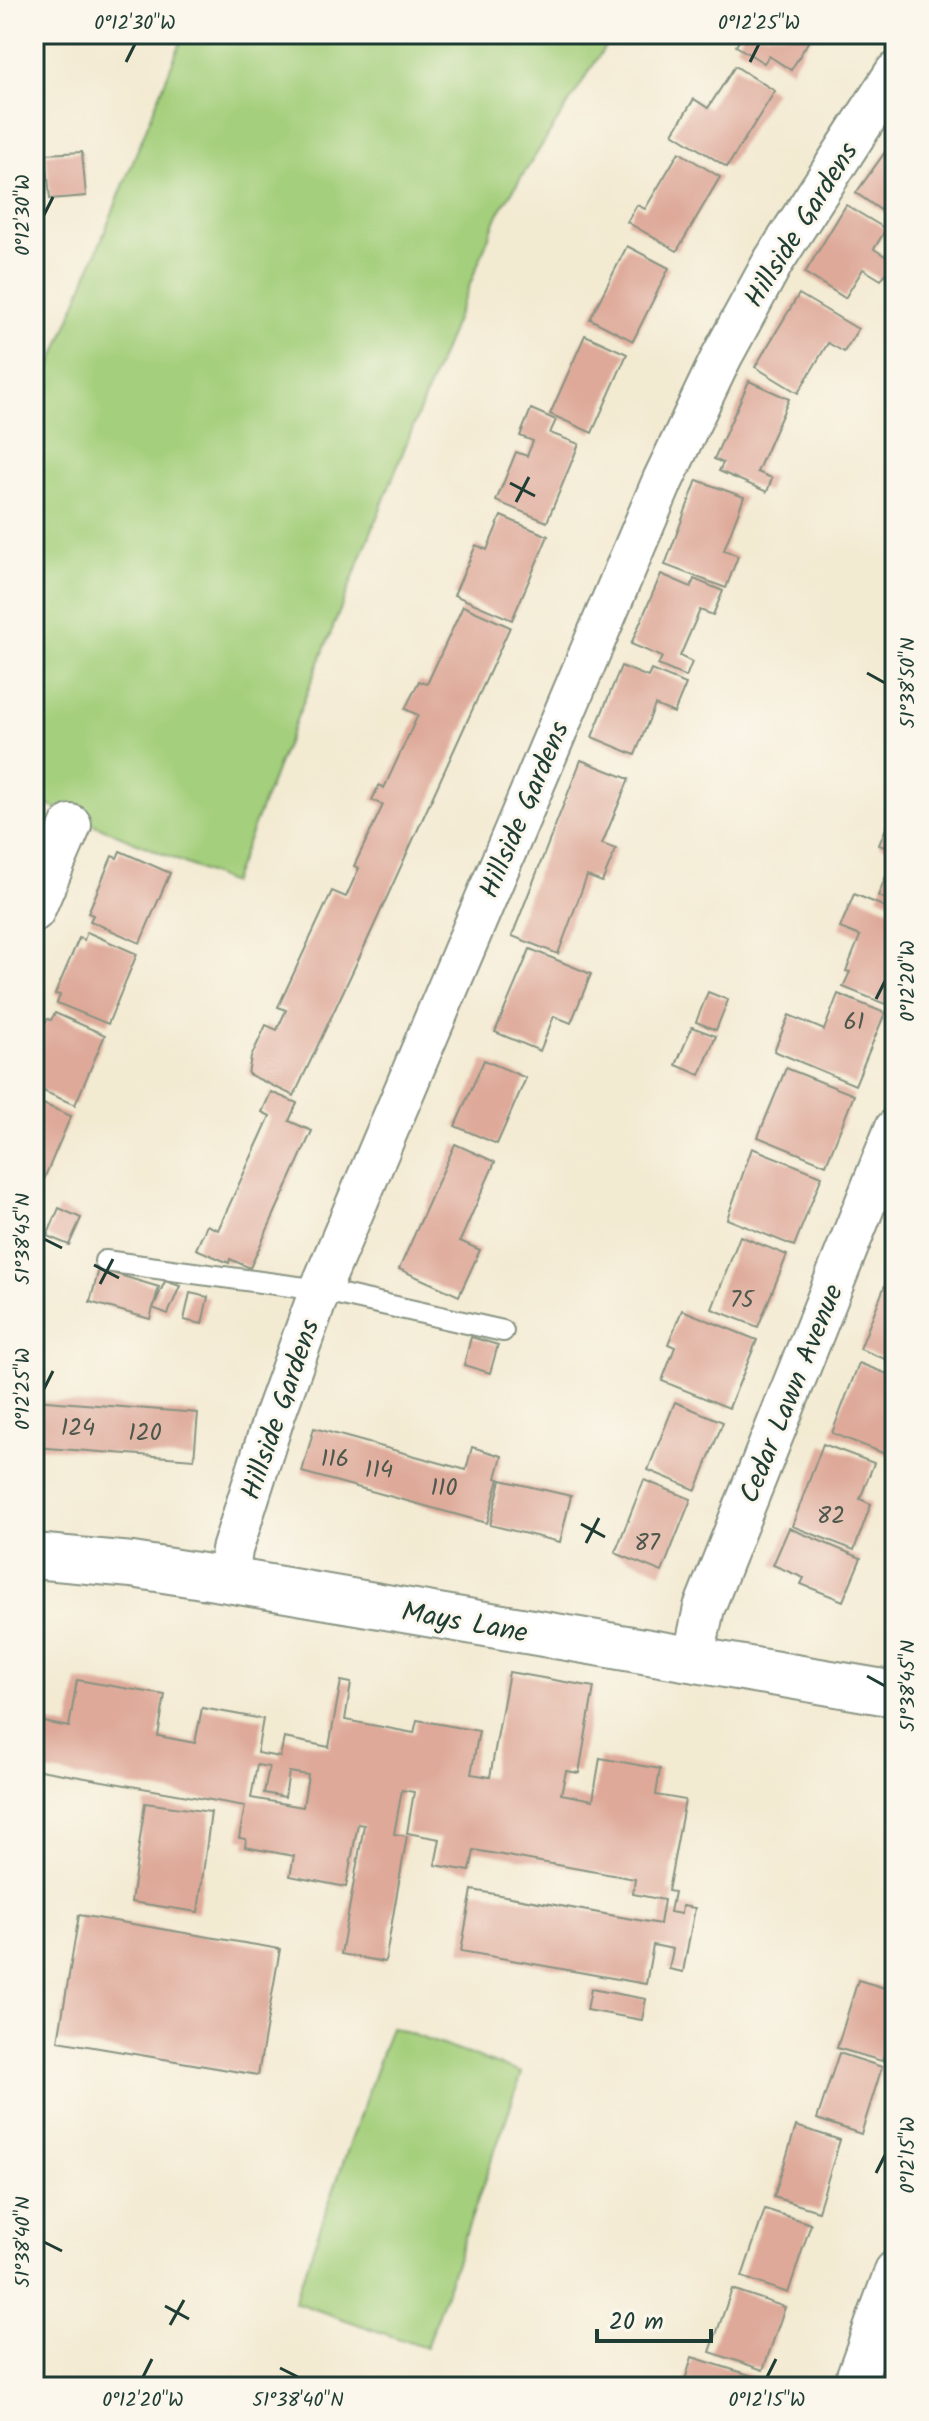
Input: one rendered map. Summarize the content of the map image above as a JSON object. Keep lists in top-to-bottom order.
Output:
{
  "streets": {
    "street": ["Hillside Gardens", "Cedar Lawn Avenue", "Mays Lane"]
  },
  "crossings": [
    ["Hillside Gardens", "Mays Lane"],
    ["Cedar Lawn Avenue", "Mays Lane"]
  ],
  "house_numbers": [
    "61",
    "75",
    "124",
    "120",
    "116",
    "114",
    "110",
    "82",
    "87"
  ],
  "scale_bar": "20 m",
  "coordinates": [
    "0°12'30\"W",
    "0°12'25\"W",
    "51°38'50\"N",
    "0°12'20\"W",
    "51°38'45\"N",
    "0°12'15\"W",
    "51°38'40\"N"
  ]
}
